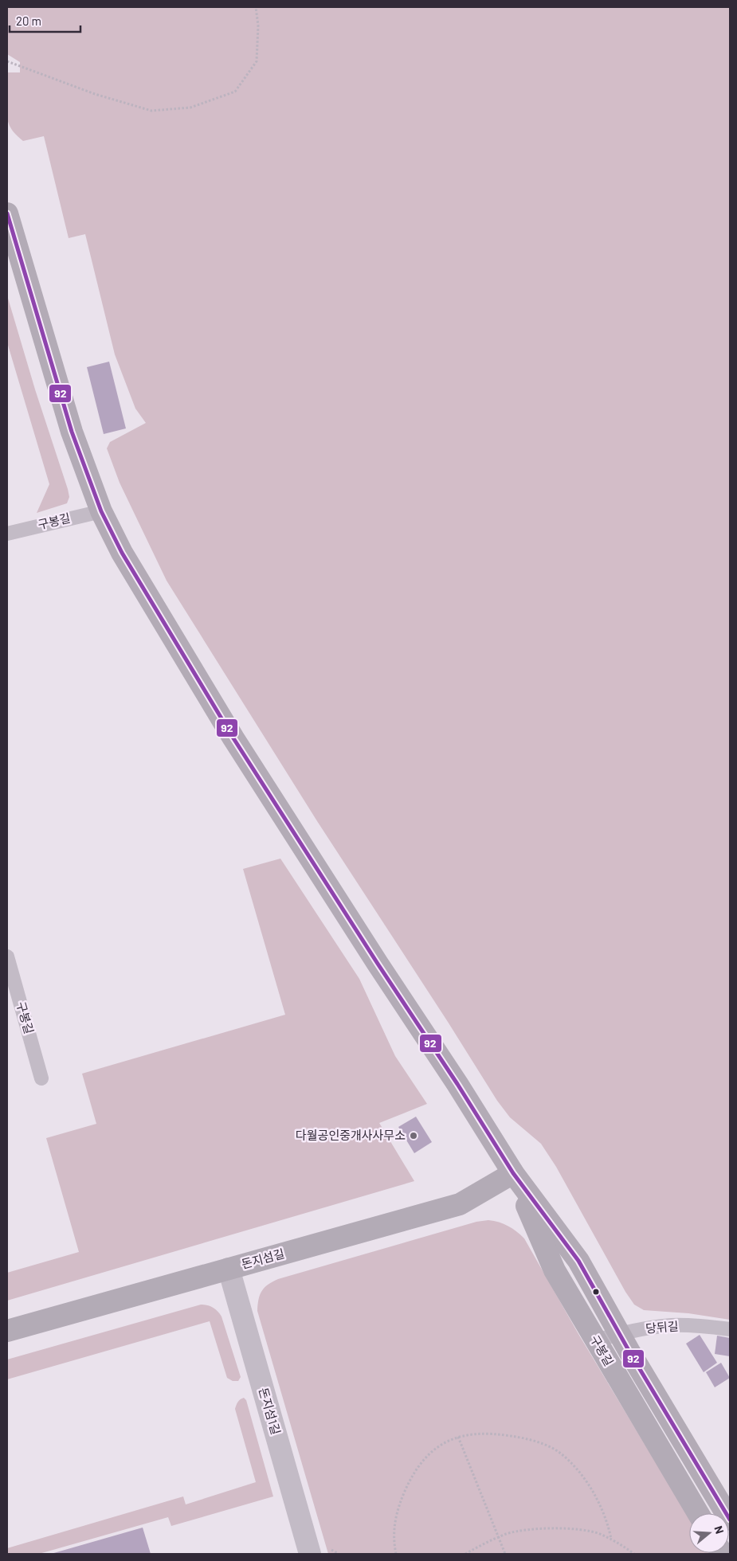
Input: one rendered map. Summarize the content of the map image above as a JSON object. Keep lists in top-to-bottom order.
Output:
{
  "streets": {
    "street": ["구봉길", "돈지섬길", "돈지섬1길"],
    "lane": ["당뒤길"]
  },
  "crossings": [
    ["구봉길", "돈지섬길"],
    ["구봉길", "당뒤길"],
    ["돈지섬길", "돈지섬1길"]
  ],
  "places": ["다월공인중개사사무소"],
  "lines": ["transit line 92"],
  "scale_bar": "20 m",
  "north": "right"
}
